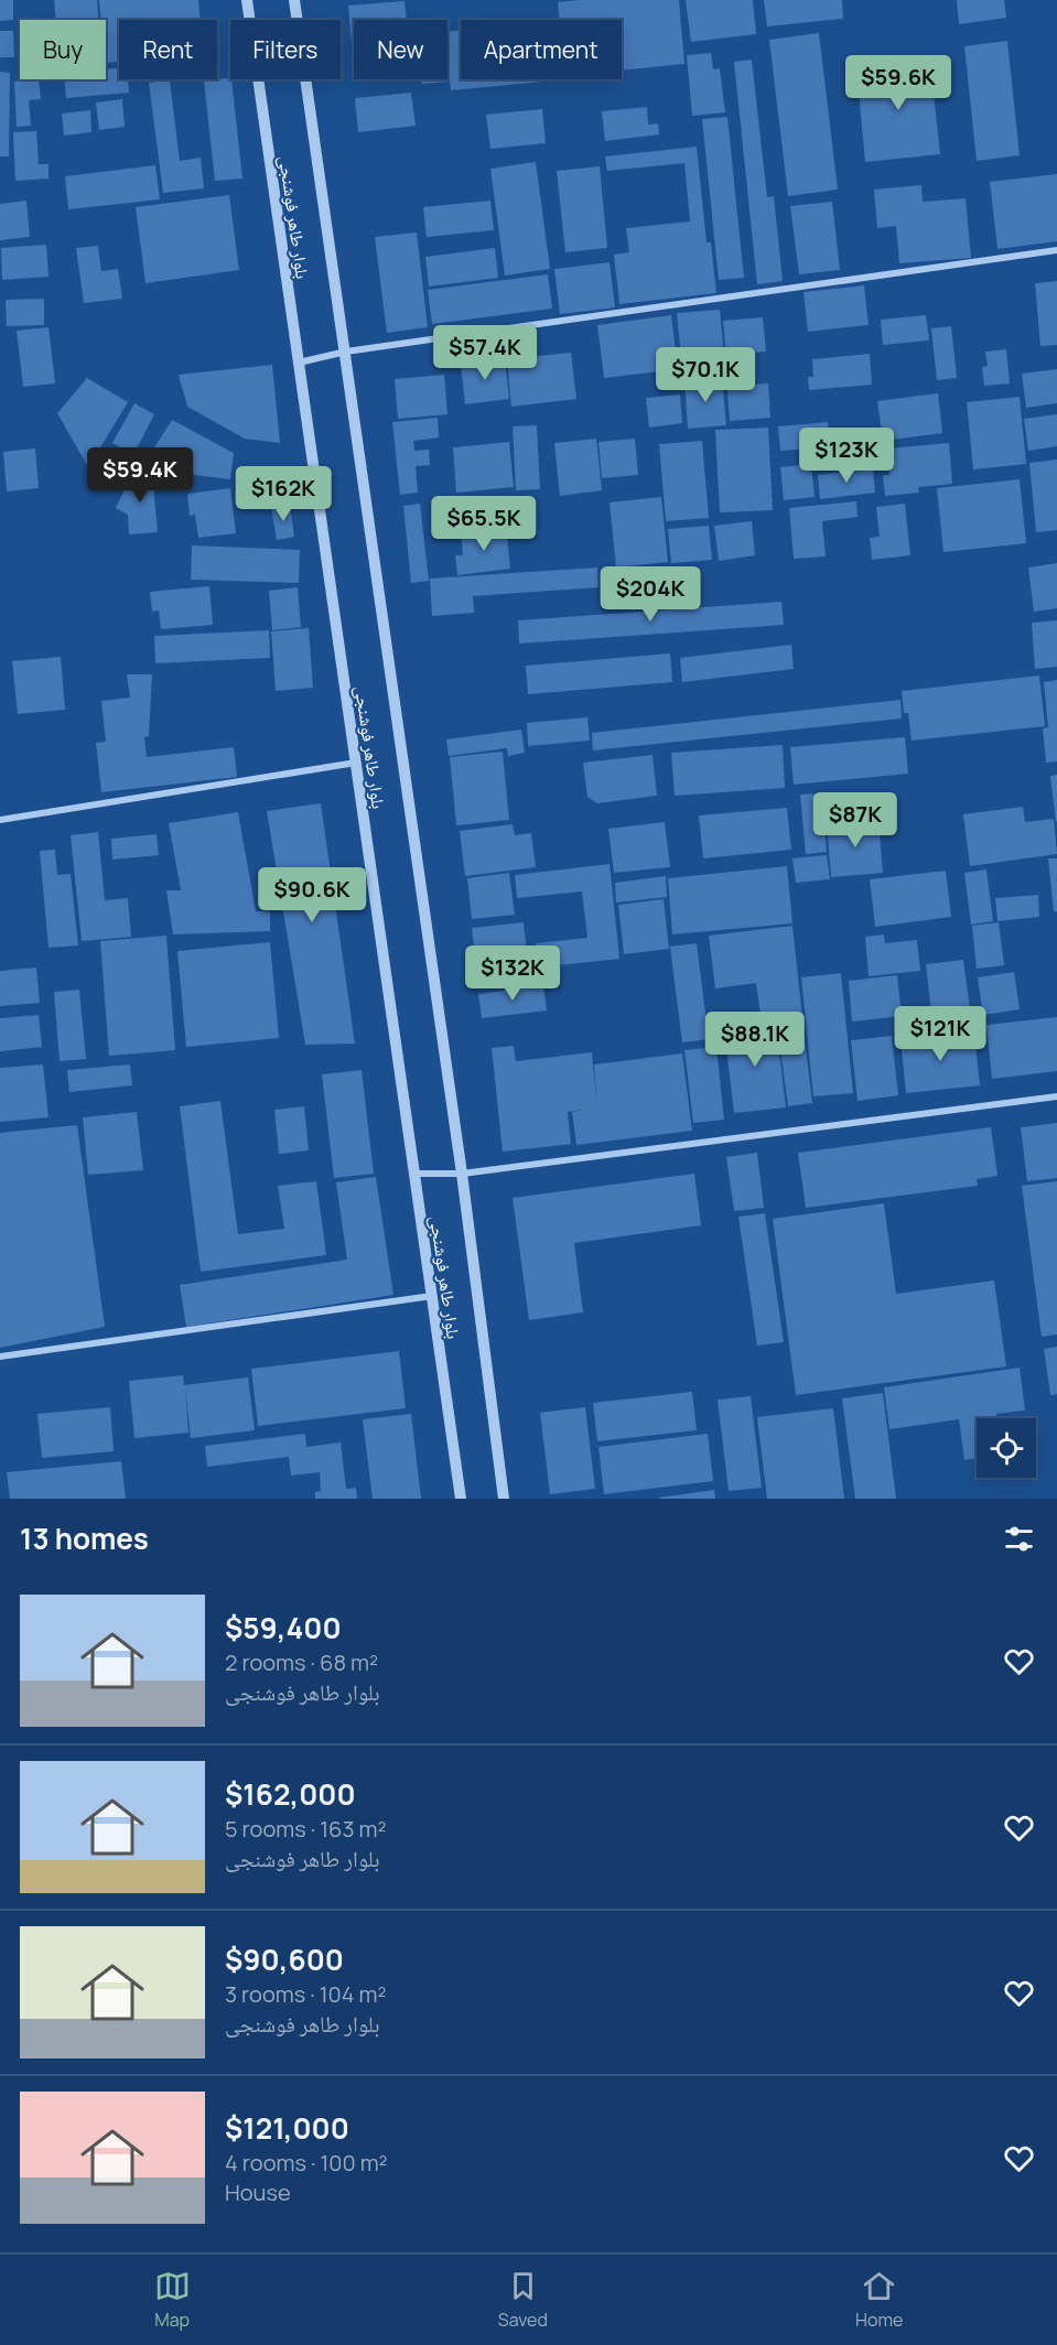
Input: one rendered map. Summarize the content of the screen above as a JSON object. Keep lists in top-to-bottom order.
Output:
{
  "streets": {
    "street": ["بلوار طاهر فوشنجی"]
  },
  "page": {
    "chip": [
      "Buy",
      "Rent",
      "Filters",
      "New",
      "Apartment"
    ],
    "price": [
      "$59.6K",
      "$57.4K",
      "$70.1K",
      "$123K",
      "$59.4K",
      "$162K",
      "$65.5K",
      "$204K",
      "$87K",
      "$90.6K",
      "$132K",
      "$121K",
      "$88.1K"
    ],
    "heading": "13 homes",
    "list": [
      {
        "name": "$59,400",
        "note": "2 rooms · 68 m² · بلوار طاهر فوشنجی"
      },
      {
        "name": "$162,000",
        "note": "5 rooms · 163 m² · بلوار طاهر فوشنجی"
      },
      {
        "name": "$90,600",
        "note": "3 rooms · 104 m² · بلوار طاهر فوشنجی"
      },
      {
        "name": "$121,000",
        "note": "4 rooms · 100 m² · House"
      }
    ],
    "tabs": ["Map", "Saved", "Home"]
  }
}
